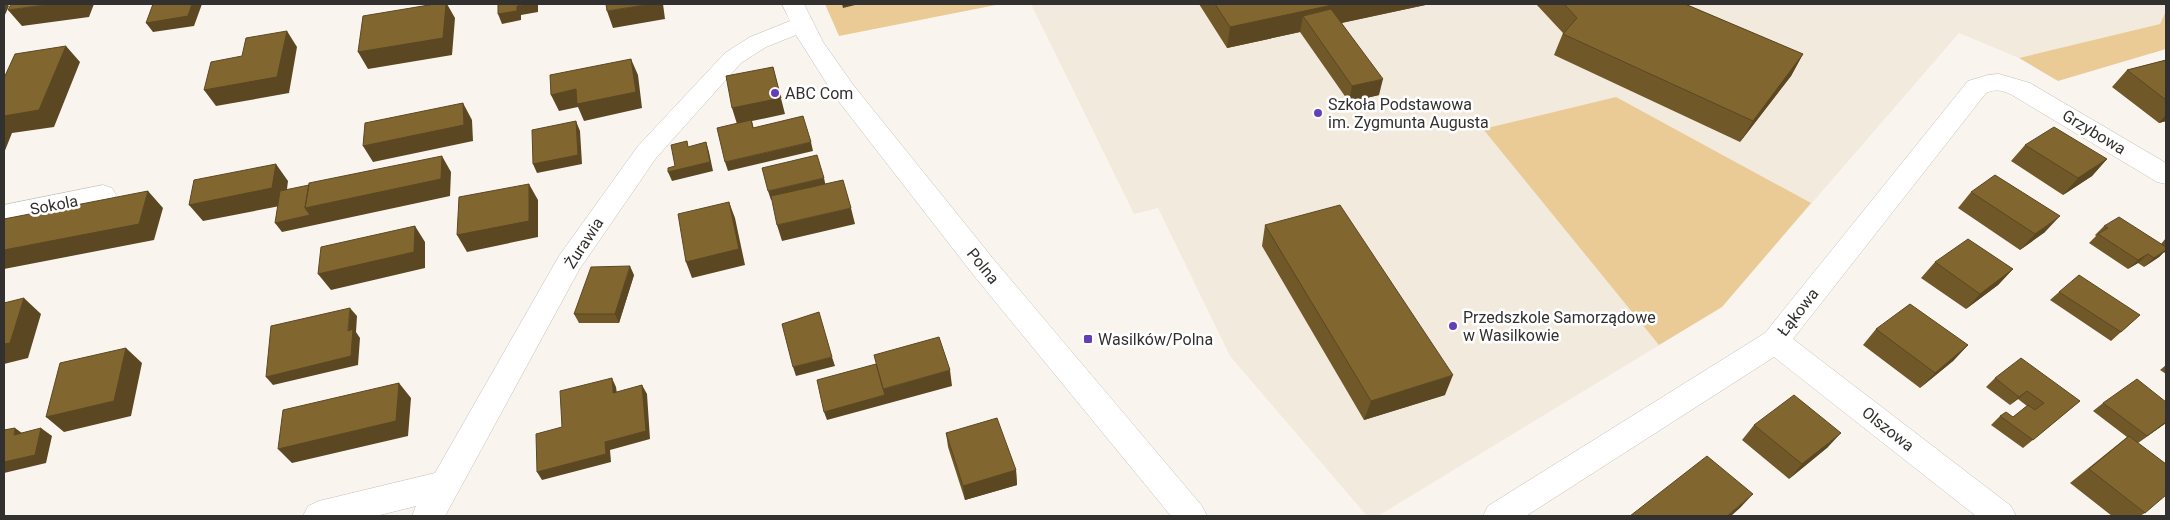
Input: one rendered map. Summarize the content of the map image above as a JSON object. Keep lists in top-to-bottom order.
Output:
{
  "streets": {
    "street": [
      "Grzybowa",
      "Sokola",
      "Żurawia",
      "Polna",
      "Łąkowa",
      "Olszowa"
    ]
  },
  "crossings": [
    ["Grzybowa", "Łąkowa"],
    ["Żurawia", "Polna"],
    ["Łąkowa", "Olszowa"]
  ],
  "places": {
    "other": ["ABC Com", "Szkoła Podstawowa im. Zygmunta Augusta", "Przedszkole Samorządowe w Wasilkowie"],
    "transit": ["Wasilków/Polna"]
  }
}
